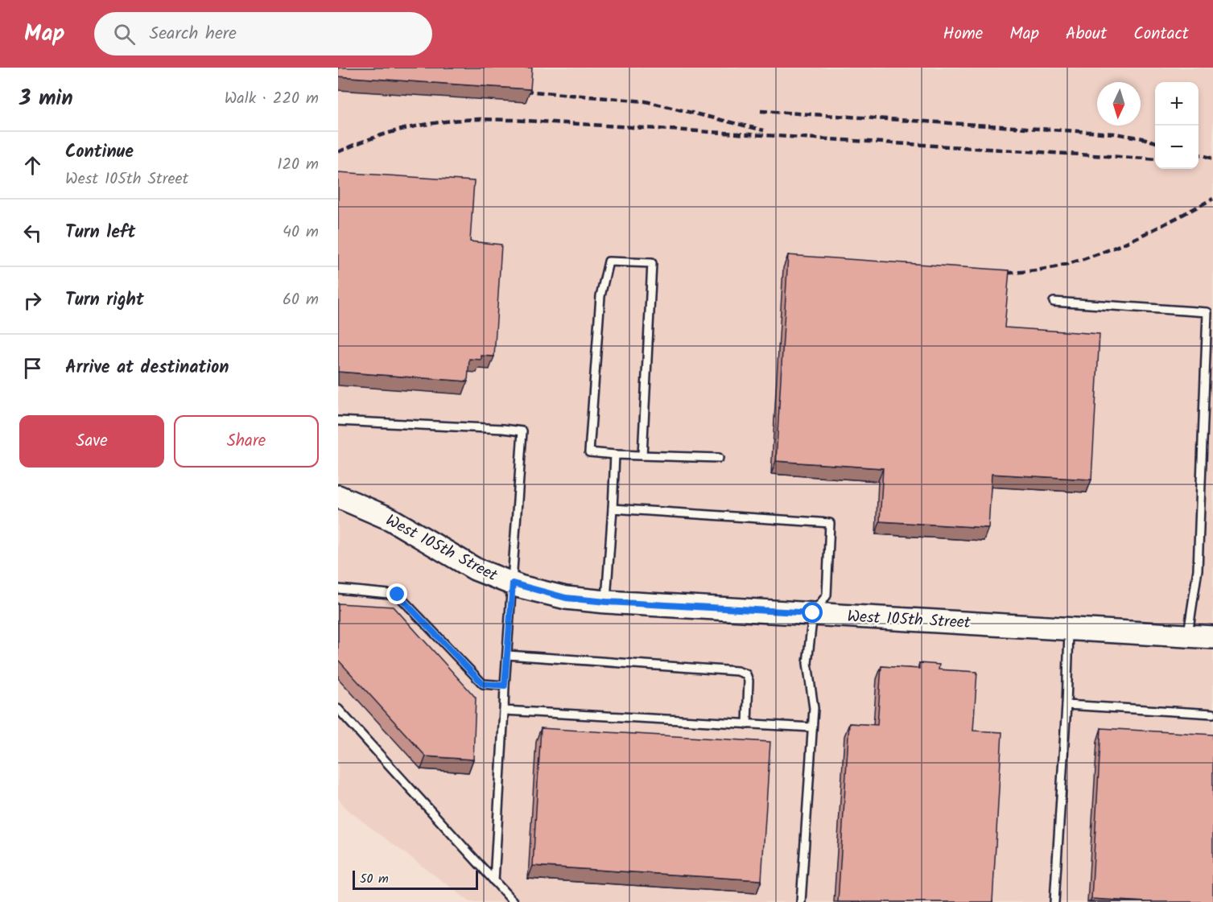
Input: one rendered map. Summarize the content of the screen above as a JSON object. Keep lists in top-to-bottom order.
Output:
{
  "streets": {
    "main road": ["West 105th Street"]
  },
  "scale_bar": "50 m",
  "north": "bottom",
  "page": {
    "header": "Map",
    "search": "Search here",
    "nav": [
      "Home",
      "Map",
      "About",
      "Contact"
    ],
    "heading": ["3 min", "Walk · 220 m"],
    "map_buttons": ["+", "−"],
    "list": [
      ["Continue", "West 105th Street", "120 m"],
      ["Turn left", "40 m"],
      ["Turn right", "60 m"],
      "Arrive at destination"
    ],
    "buttons": ["Save", "Share"],
    "scale": "50 m"
  }
}
